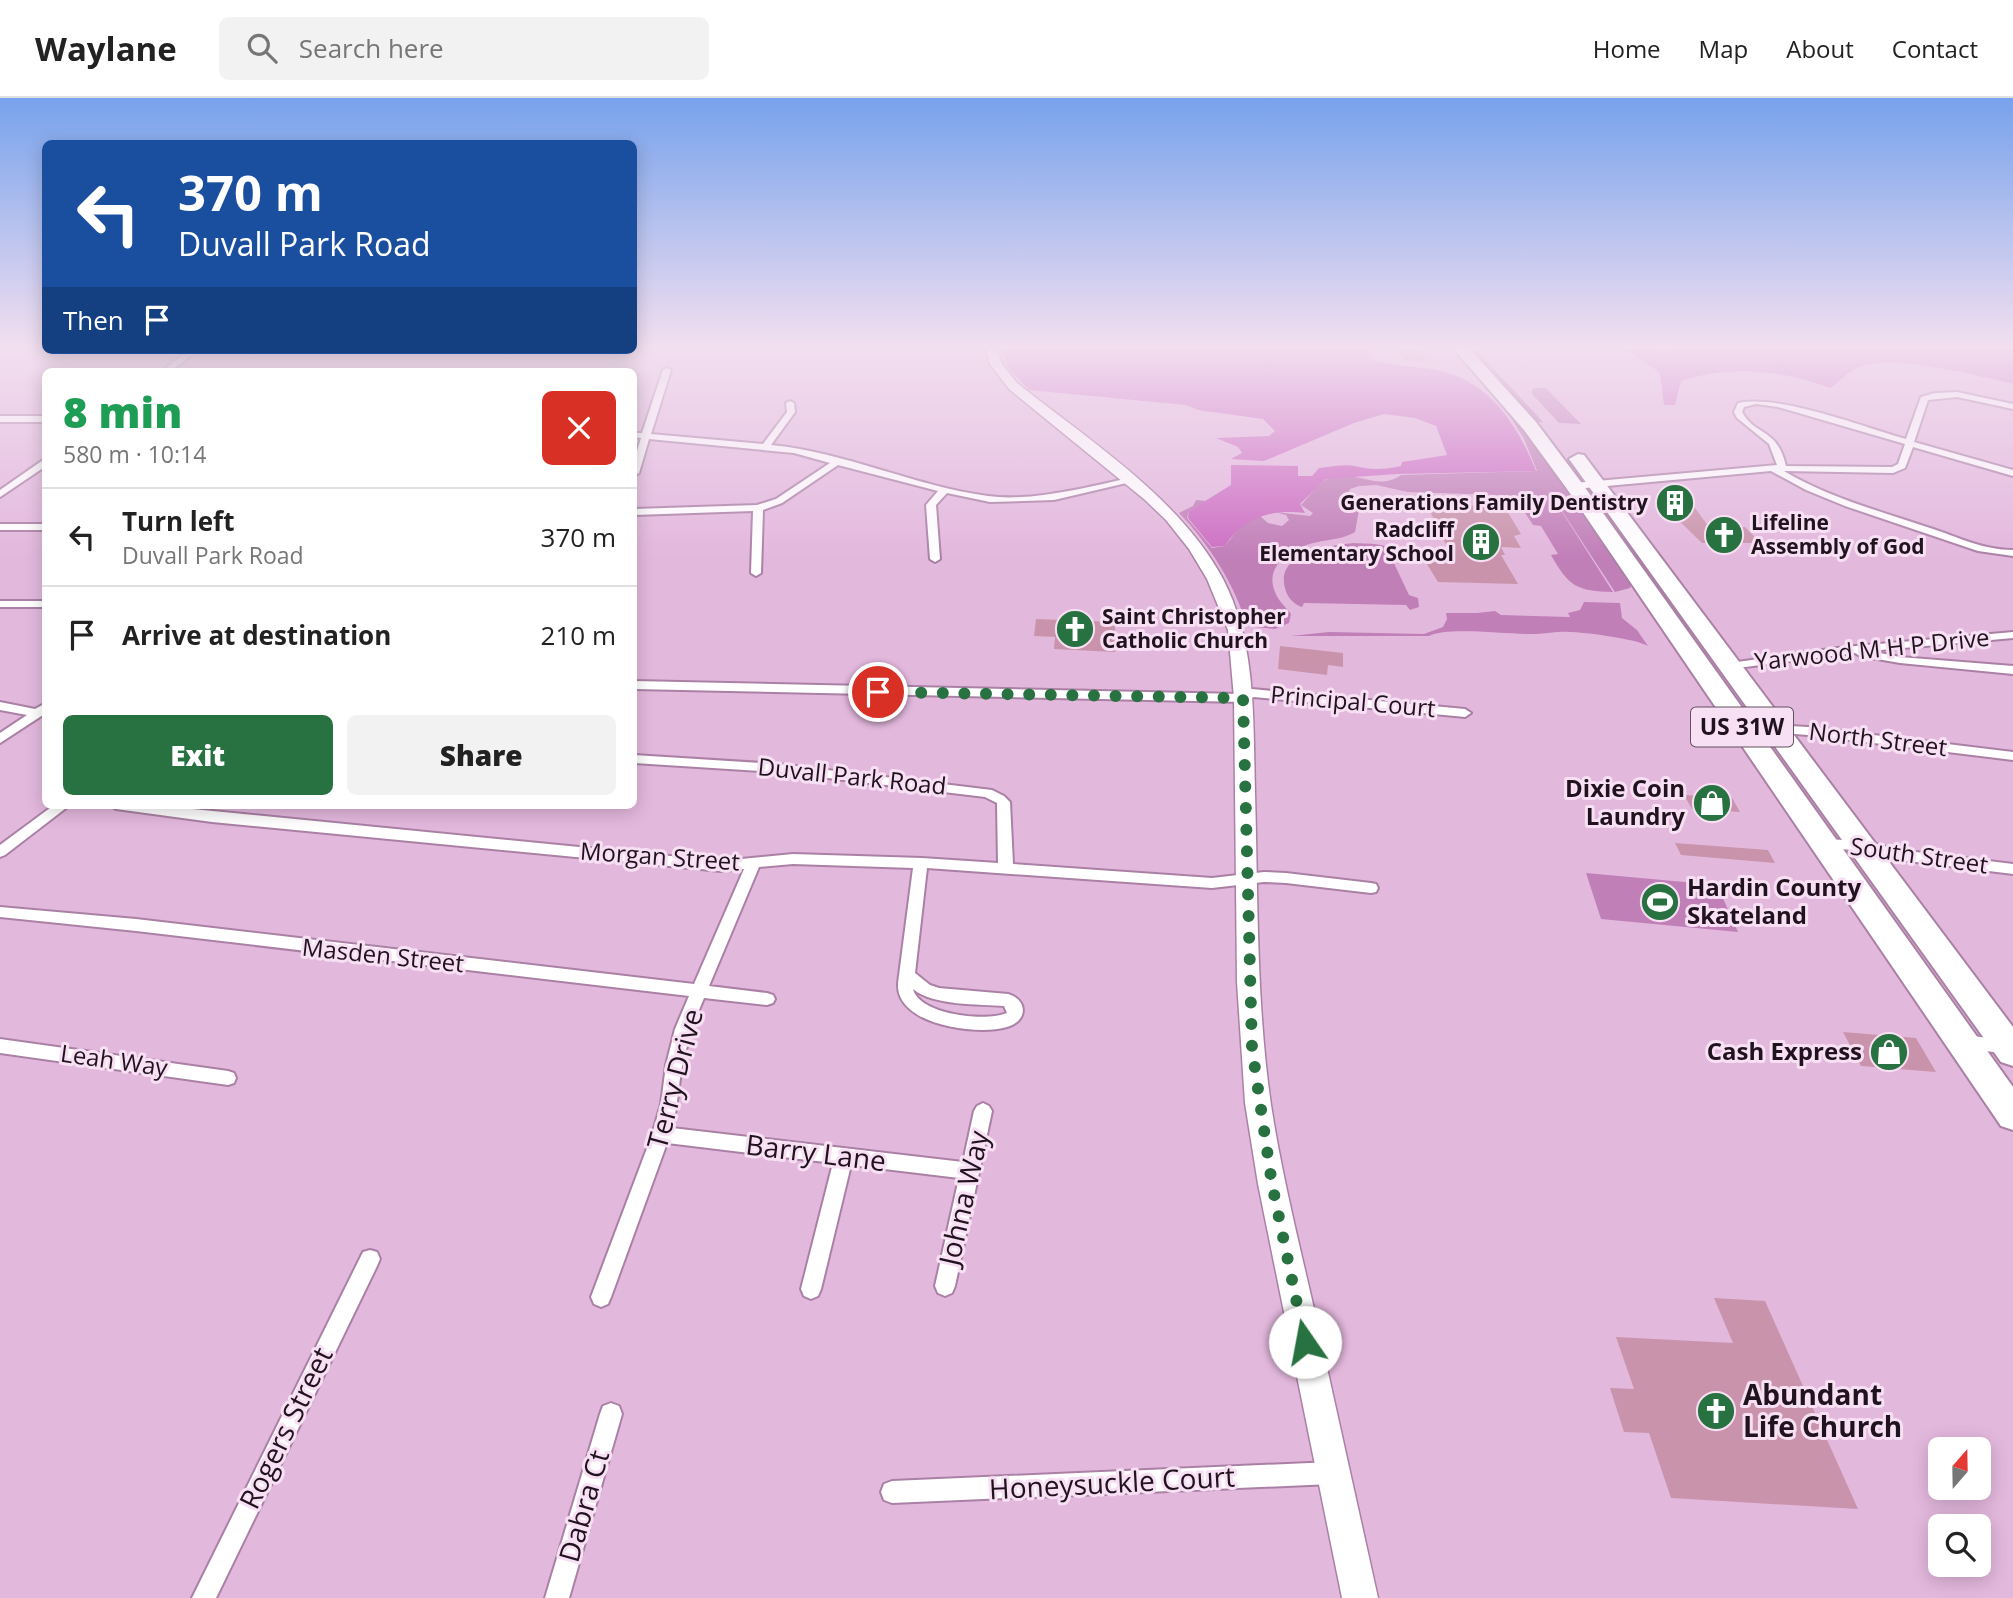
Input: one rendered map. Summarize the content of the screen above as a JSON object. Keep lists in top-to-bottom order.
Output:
{
  "streets": {
    "highway": ["US 31W"],
    "street": [
      "Yarwood M H P Drive",
      "Principal Court",
      "North Street",
      "Duvall Park Road",
      "South Street",
      "Morgan Street",
      "Masden Street",
      "Leah Way",
      "Terry Drive",
      "Barry Lane",
      "Johna Way",
      "Rogers Street",
      "Honeysuckle Court",
      "Dabra Ct"
    ]
  },
  "crossings": [
    ["Yarwood M H P Drive", "US 31W"],
    ["US 31W", "North Street"],
    ["US 31W", "South Street"],
    ["Duvall Park Road", "Morgan Street"],
    ["Morgan Street", "Terry Drive"],
    ["Masden Street", "Terry Drive"],
    ["Terry Drive", "Barry Lane"],
    ["Barry Lane", "Johna Way"]
  ],
  "places": {
    "building": ["Generations Family Dentistry", "Radcliff Elementary School"],
    "church": ["Lifeline Assembly of God", "Saint Christopher Catholic Church", "Abundant Life Church"],
    "shop": ["Dixie Coin Laundry", "Cash Express"],
    "sports": ["Hardin County Skateland"]
  },
  "north": "top",
  "page": {
    "header": "Waylane",
    "search": "Search here",
    "nav": [
      "Home",
      "Map",
      "About",
      "Contact"
    ],
    "turn": ["370 m", "Duvall Park Road"],
    "then": "Then",
    "heading": ["8 min", "580 m · 10:14"],
    "list": [
      {
        "name": "Turn left",
        "note": "Duvall Park Road",
        "value": "370 m"
      },
      {
        "name": "Arrive at destination",
        "value": "210 m"
      }
    ],
    "buttons": ["Exit", "Share"]
  }
}
